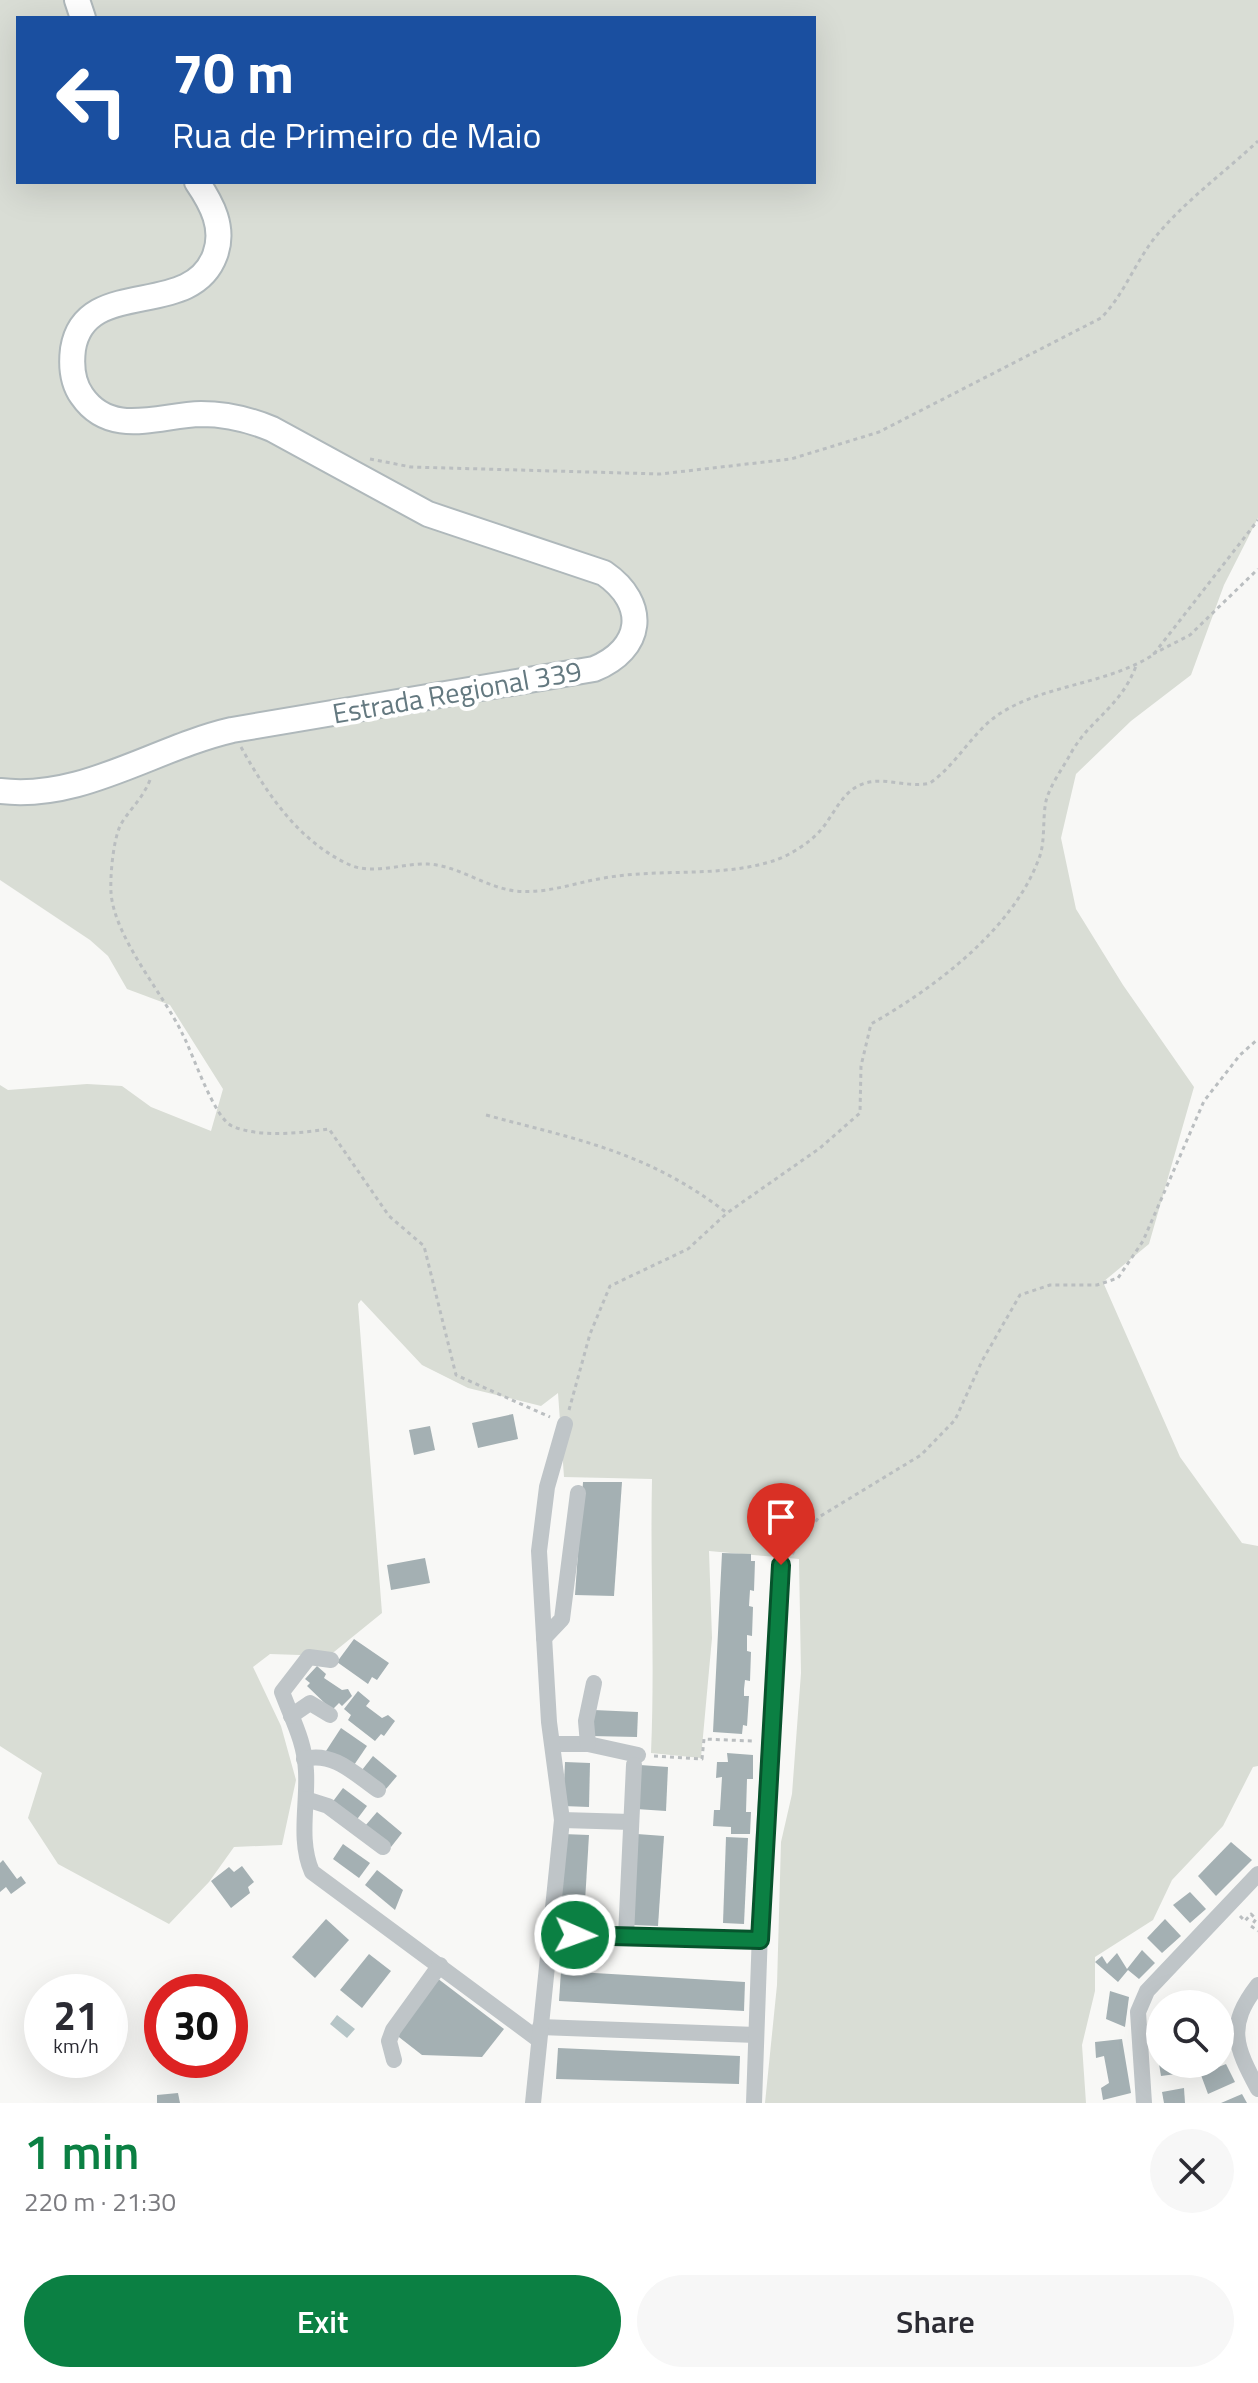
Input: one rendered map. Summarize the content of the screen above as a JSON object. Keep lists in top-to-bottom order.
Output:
{
  "streets": {
    "main road": ["Estrada Regional 339"]
  },
  "page": {
    "turn": ["70 m", "Rua de Primeiro de Maio"],
    "speed": "21 km/h",
    "limit": "30",
    "heading": ["1 min", "220 m · 21:30"],
    "buttons": ["Exit", "Share"]
  }
}
